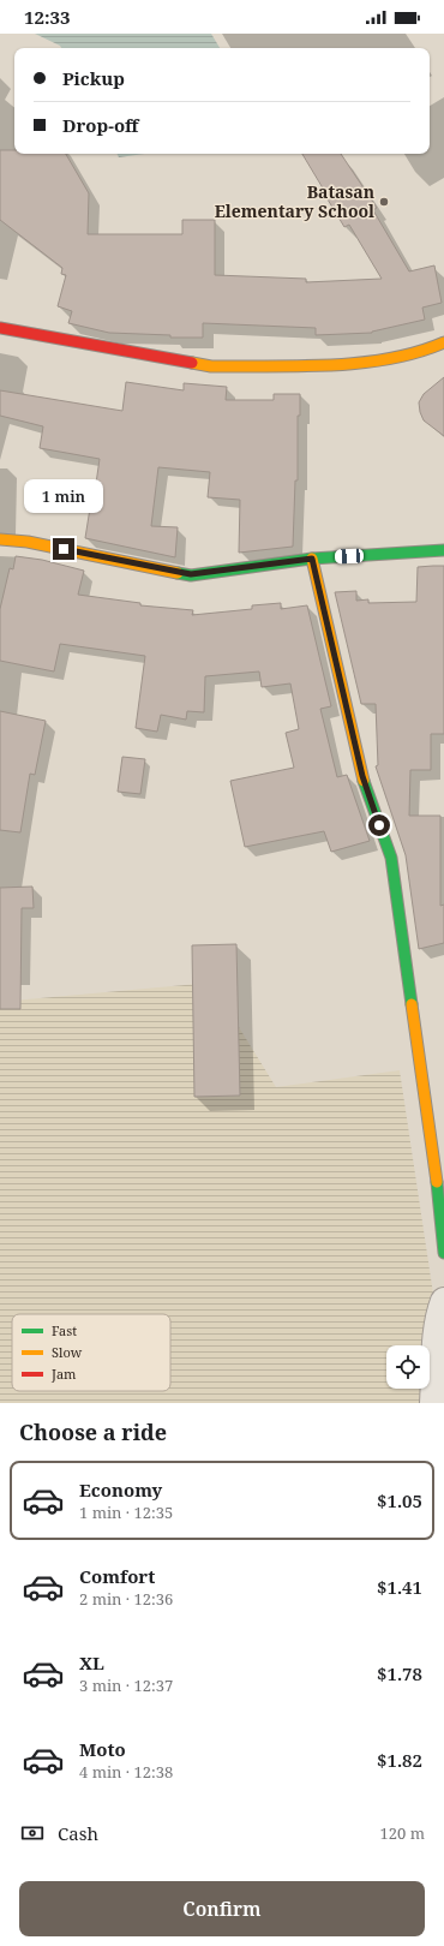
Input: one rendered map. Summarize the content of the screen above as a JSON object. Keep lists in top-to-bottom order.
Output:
{
  "places": ["Batasan Elementary School"],
  "legend": ["Fast", "Slow", "Jam"],
  "page": {
    "status": "12:33",
    "banner": ["Pickup", "Drop-off"],
    "bubble": "1 min",
    "heading": "Choose a ride",
    "list": [
      {
        "name": "Economy",
        "note": "1 min · 12:35",
        "value": "$1.05"
      },
      {
        "name": "Comfort",
        "note": "2 min · 12:36",
        "value": "$1.41"
      },
      {
        "name": "XL",
        "note": "3 min · 12:37",
        "value": "$1.78"
      },
      {
        "name": "Moto",
        "note": "4 min · 12:38",
        "value": "$1.82"
      }
    ],
    "pay": ["Cash", "120 m"],
    "buttons": "Confirm"
  }
}
